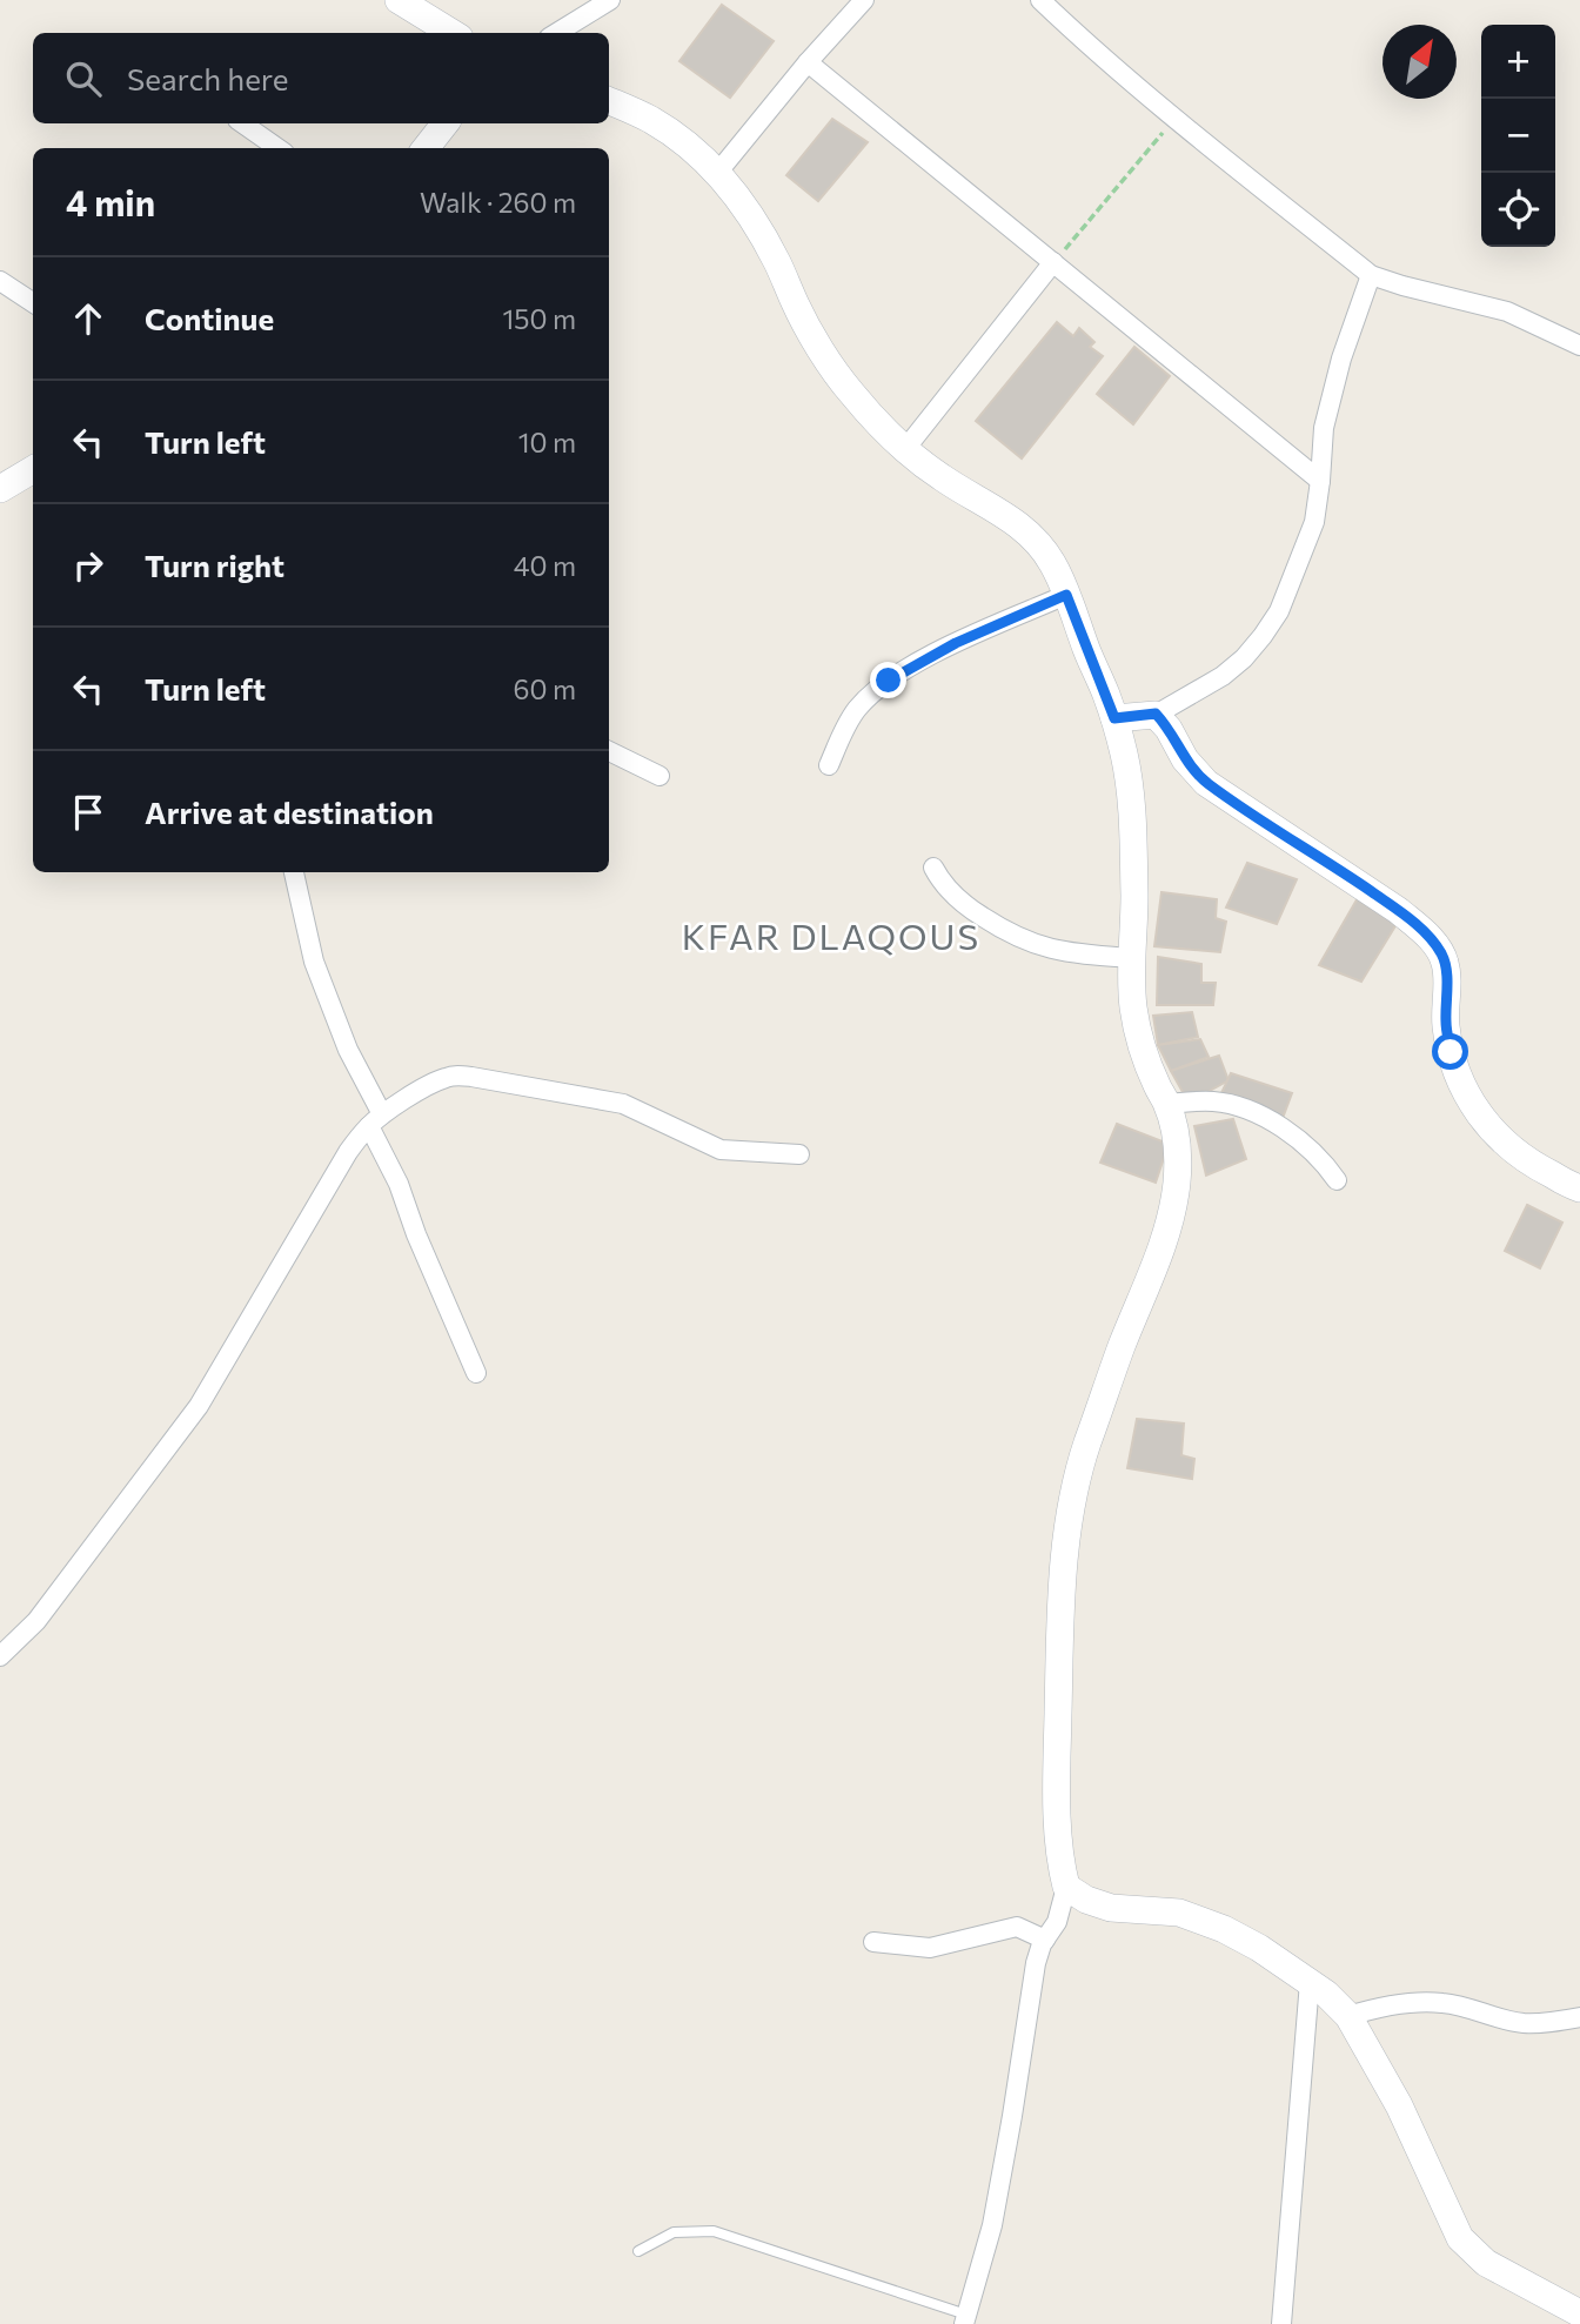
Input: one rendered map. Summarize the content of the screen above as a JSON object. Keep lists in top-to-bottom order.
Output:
{
  "districts": ["KFAR DLAQOUS"],
  "north": "top right",
  "page": {
    "map_buttons": ["+", "−"],
    "search": "Search here",
    "heading": ["4 min", "Walk · 260 m"],
    "list": [
      ["Continue", "150 m"],
      ["Turn left", "10 m"],
      ["Turn right", "40 m"],
      ["Turn left", "60 m"],
      "Arrive at destination"
    ]
  }
}
